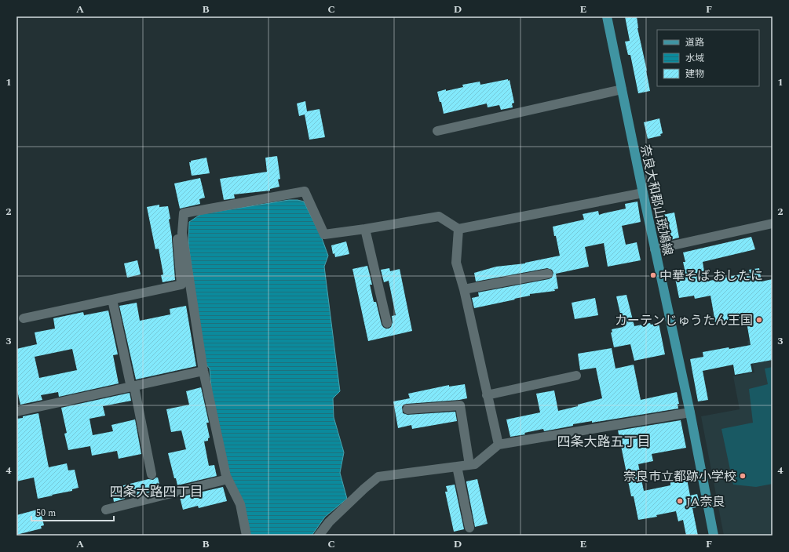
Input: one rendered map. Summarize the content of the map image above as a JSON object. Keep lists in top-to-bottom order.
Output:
{
  "streets": {
    "main road": ["奈良大和郡山斑鳩線"]
  },
  "districts": ["四条大路五丁目", "四条大路四丁目"],
  "places": [
    "中華そば おしたに",
    "カーテンじゅうたん王国",
    "奈良市立都跡小学校",
    "JA奈良"
  ],
  "legend": ["道路", "水域", "建物"],
  "scale_bar": "50 m",
  "grid": {
    "columns": [
      "A",
      "B",
      "C",
      "D",
      "E",
      "F"
    ],
    "rows": [
      "1",
      "2",
      "3",
      "4"
    ]
  }
}
